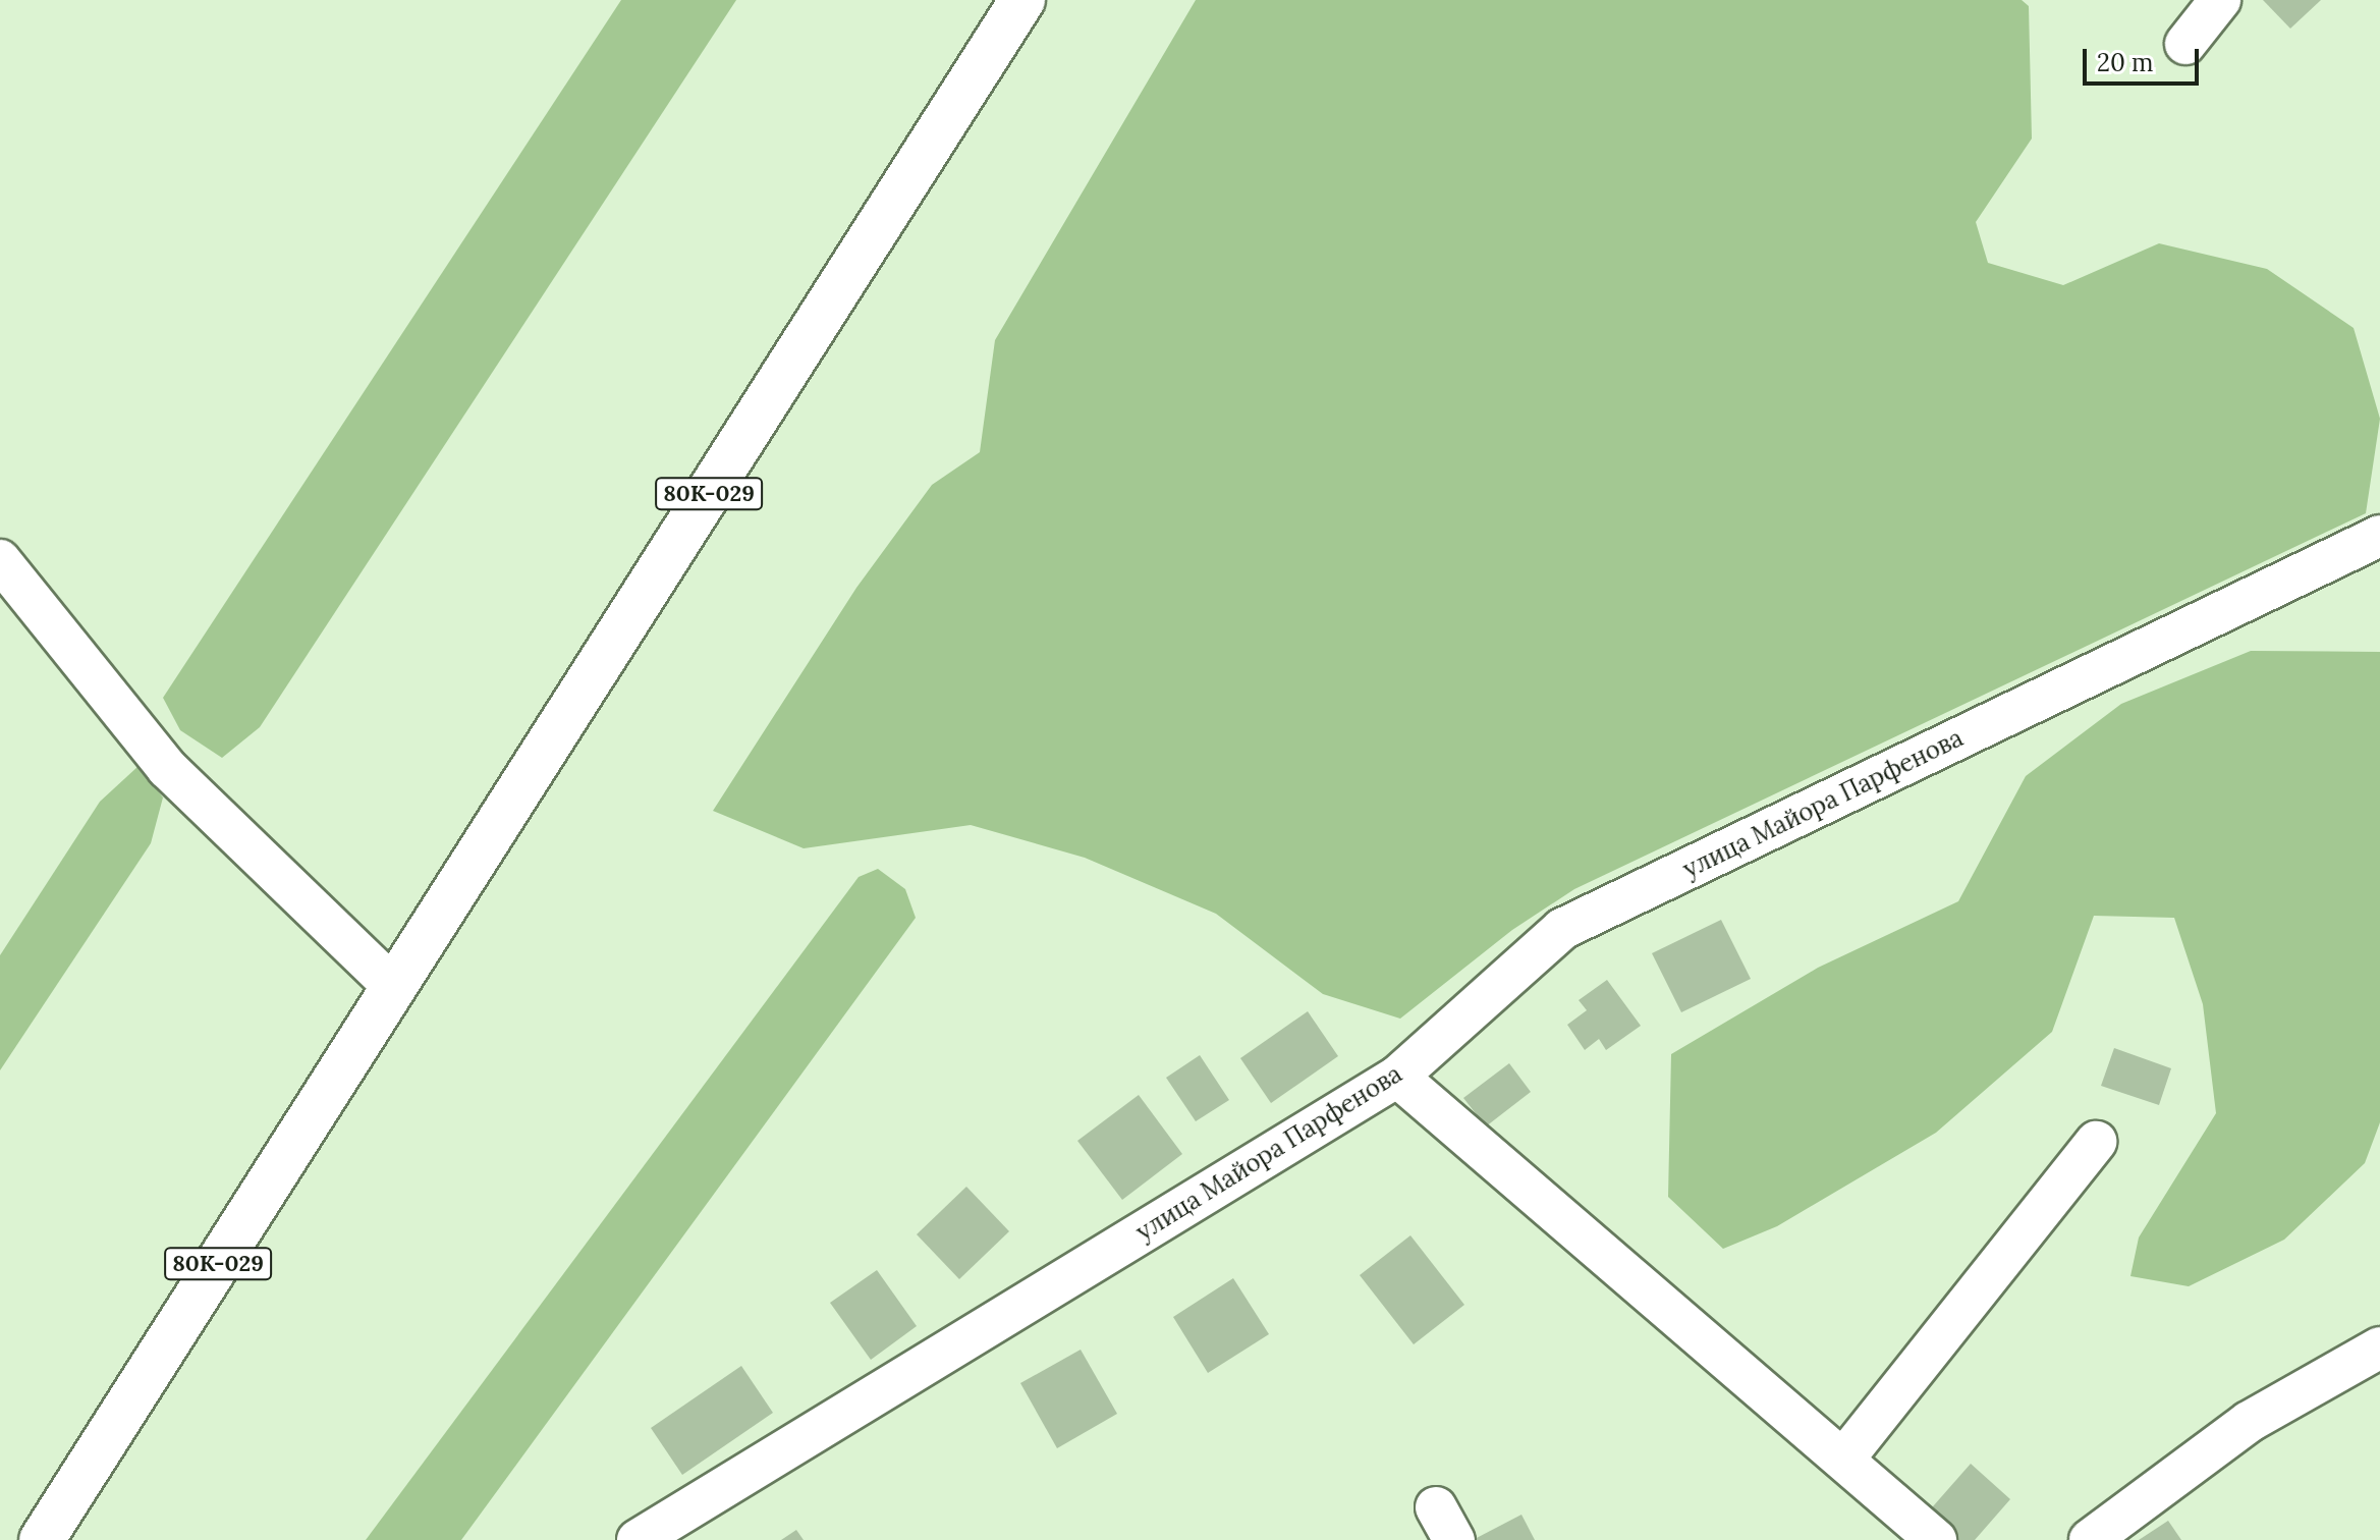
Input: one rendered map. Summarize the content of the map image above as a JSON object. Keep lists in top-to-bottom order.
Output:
{
  "streets": {
    "main road": ["80К-029"],
    "street": ["улица Майора Парфенова"]
  },
  "scale_bar": "20 m"
}
